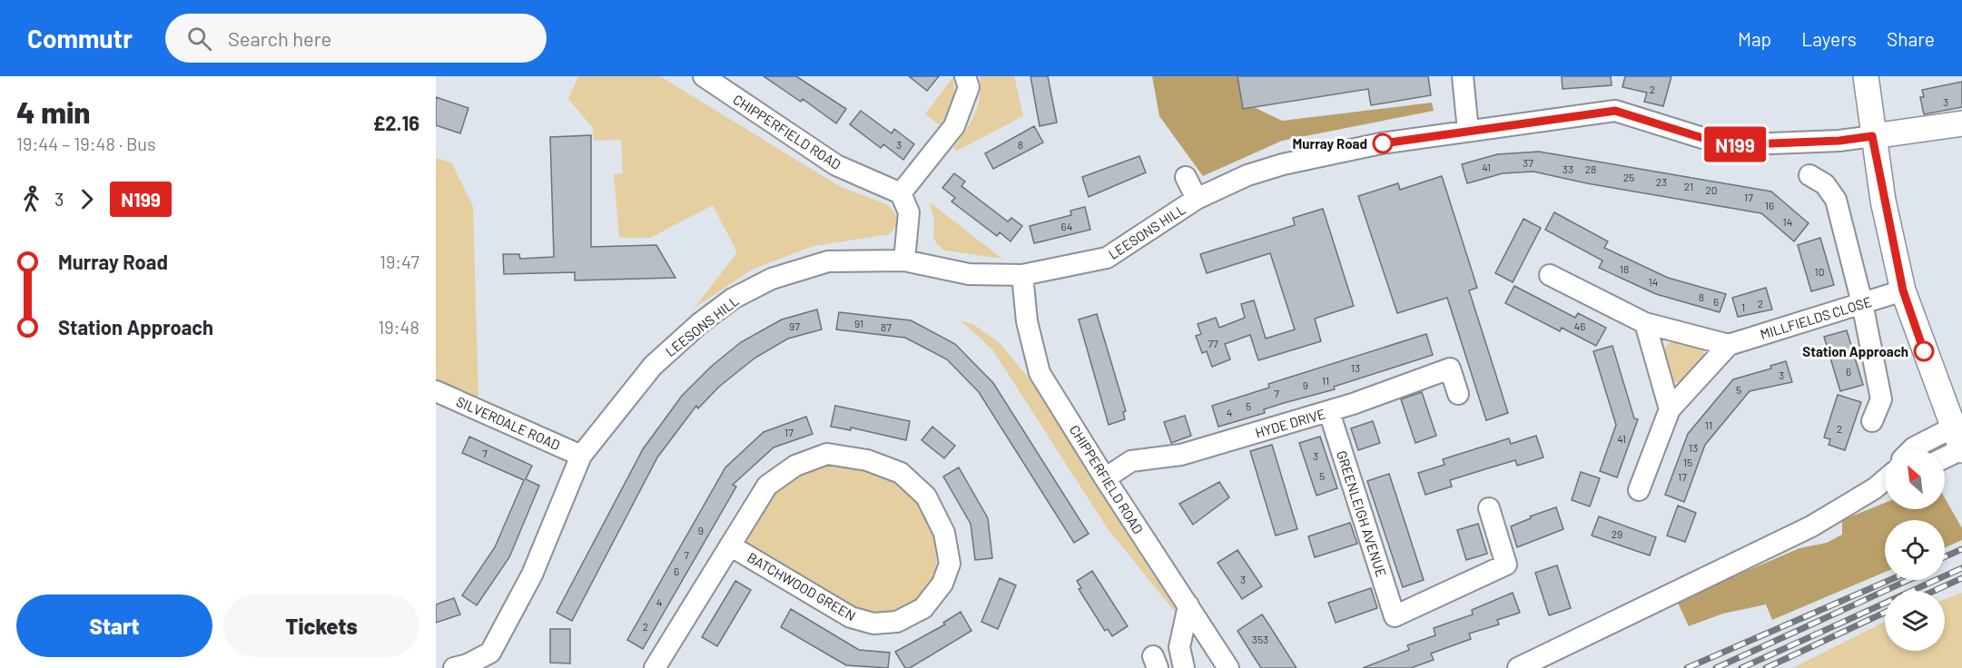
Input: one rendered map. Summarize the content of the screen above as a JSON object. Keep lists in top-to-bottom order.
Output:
{
  "streets": {
    "street": [
      "CHIPPERFIELD ROAD",
      "LEESONS HILL",
      "MILLFIELDS CLOSE",
      "SILVERDALE ROAD",
      "HYDE DRIVE",
      "GREENLEIGH AVENUE",
      "BATCHWOOD GREEN"
    ]
  },
  "crossings": [
    ["CHIPPERFIELD ROAD", "LEESONS HILL"],
    ["CHIPPERFIELD ROAD", "HYDE DRIVE"],
    ["LEESONS HILL", "SILVERDALE ROAD"],
    ["HYDE DRIVE", "GREENLEIGH AVENUE"]
  ],
  "places": ["Murray Road", "Station Approach"],
  "lines": ["bus line N199"],
  "house_numbers": [
    "2",
    "3",
    "3",
    "8",
    "37",
    "41",
    "33",
    "28",
    "25",
    "23",
    "21",
    "20",
    "17",
    "16",
    "14",
    "64",
    "18",
    "10",
    "14",
    "8",
    "6",
    "2",
    "1",
    "91",
    "97",
    "46",
    "87",
    "77",
    "13",
    "6",
    "3",
    "11",
    "9",
    "5",
    "7",
    "5",
    "4",
    "11",
    "2",
    "17",
    "41",
    "13",
    "7",
    "3",
    "15",
    "5",
    "17",
    "9",
    "29",
    "7",
    "6",
    "3",
    "4",
    "2",
    "353"
  ],
  "north": "top left",
  "page": {
    "header": "Commutr",
    "search": "Search here",
    "nav": ["Map", "Layers", "Share"],
    "heading": ["4 min", "19:44 – 19:48 · Bus", "£2.16"],
    "on_map": "N199",
    "legs": ["3", "N199"],
    "list": [
      {
        "name": "Murray Road",
        "value": "19:47"
      },
      {
        "name": "Station Approach",
        "value": "19:48"
      }
    ],
    "buttons": ["Start", "Tickets"]
  }
}
